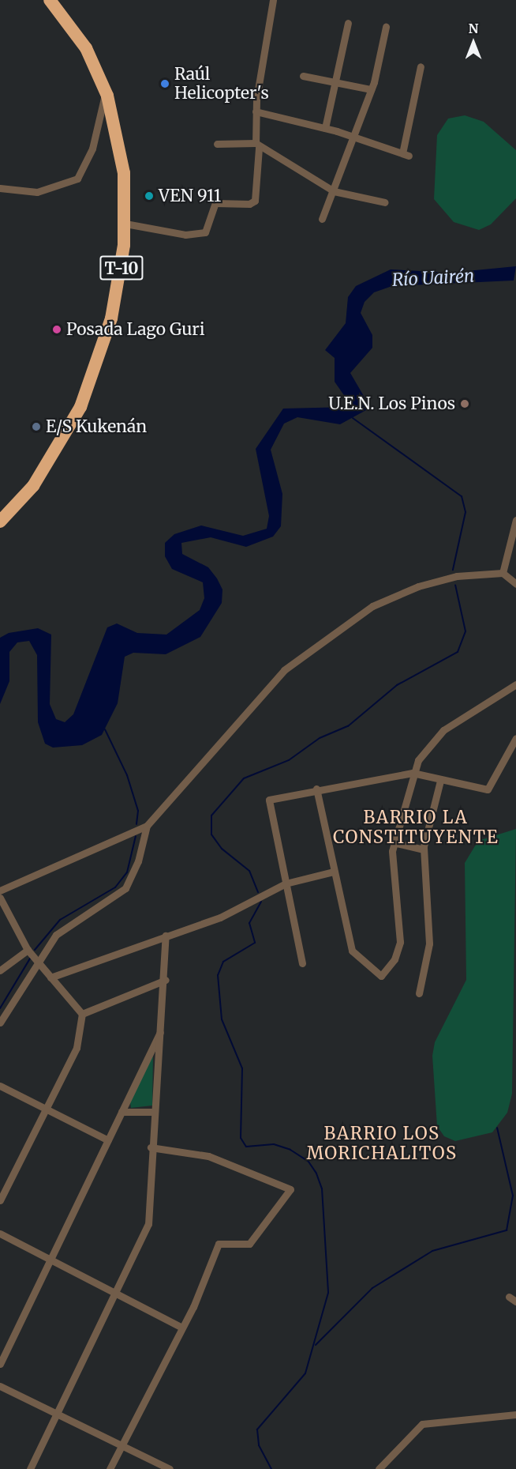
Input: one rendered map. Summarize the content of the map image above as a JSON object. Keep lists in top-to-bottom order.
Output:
{
  "streets": {
    "highway": ["T-10"]
  },
  "districts": ["BARRIO LA CONSTITUYENTE", "BARRIO LOS MORICHALITOS"],
  "water": ["Río Uairén"],
  "places": [
    "Raúl Helicopter's",
    "VEN 911",
    "Posada Lago Guri",
    "U.E.N. Los Pinos",
    "E/S Kukenán"
  ],
  "north": "top"
}
